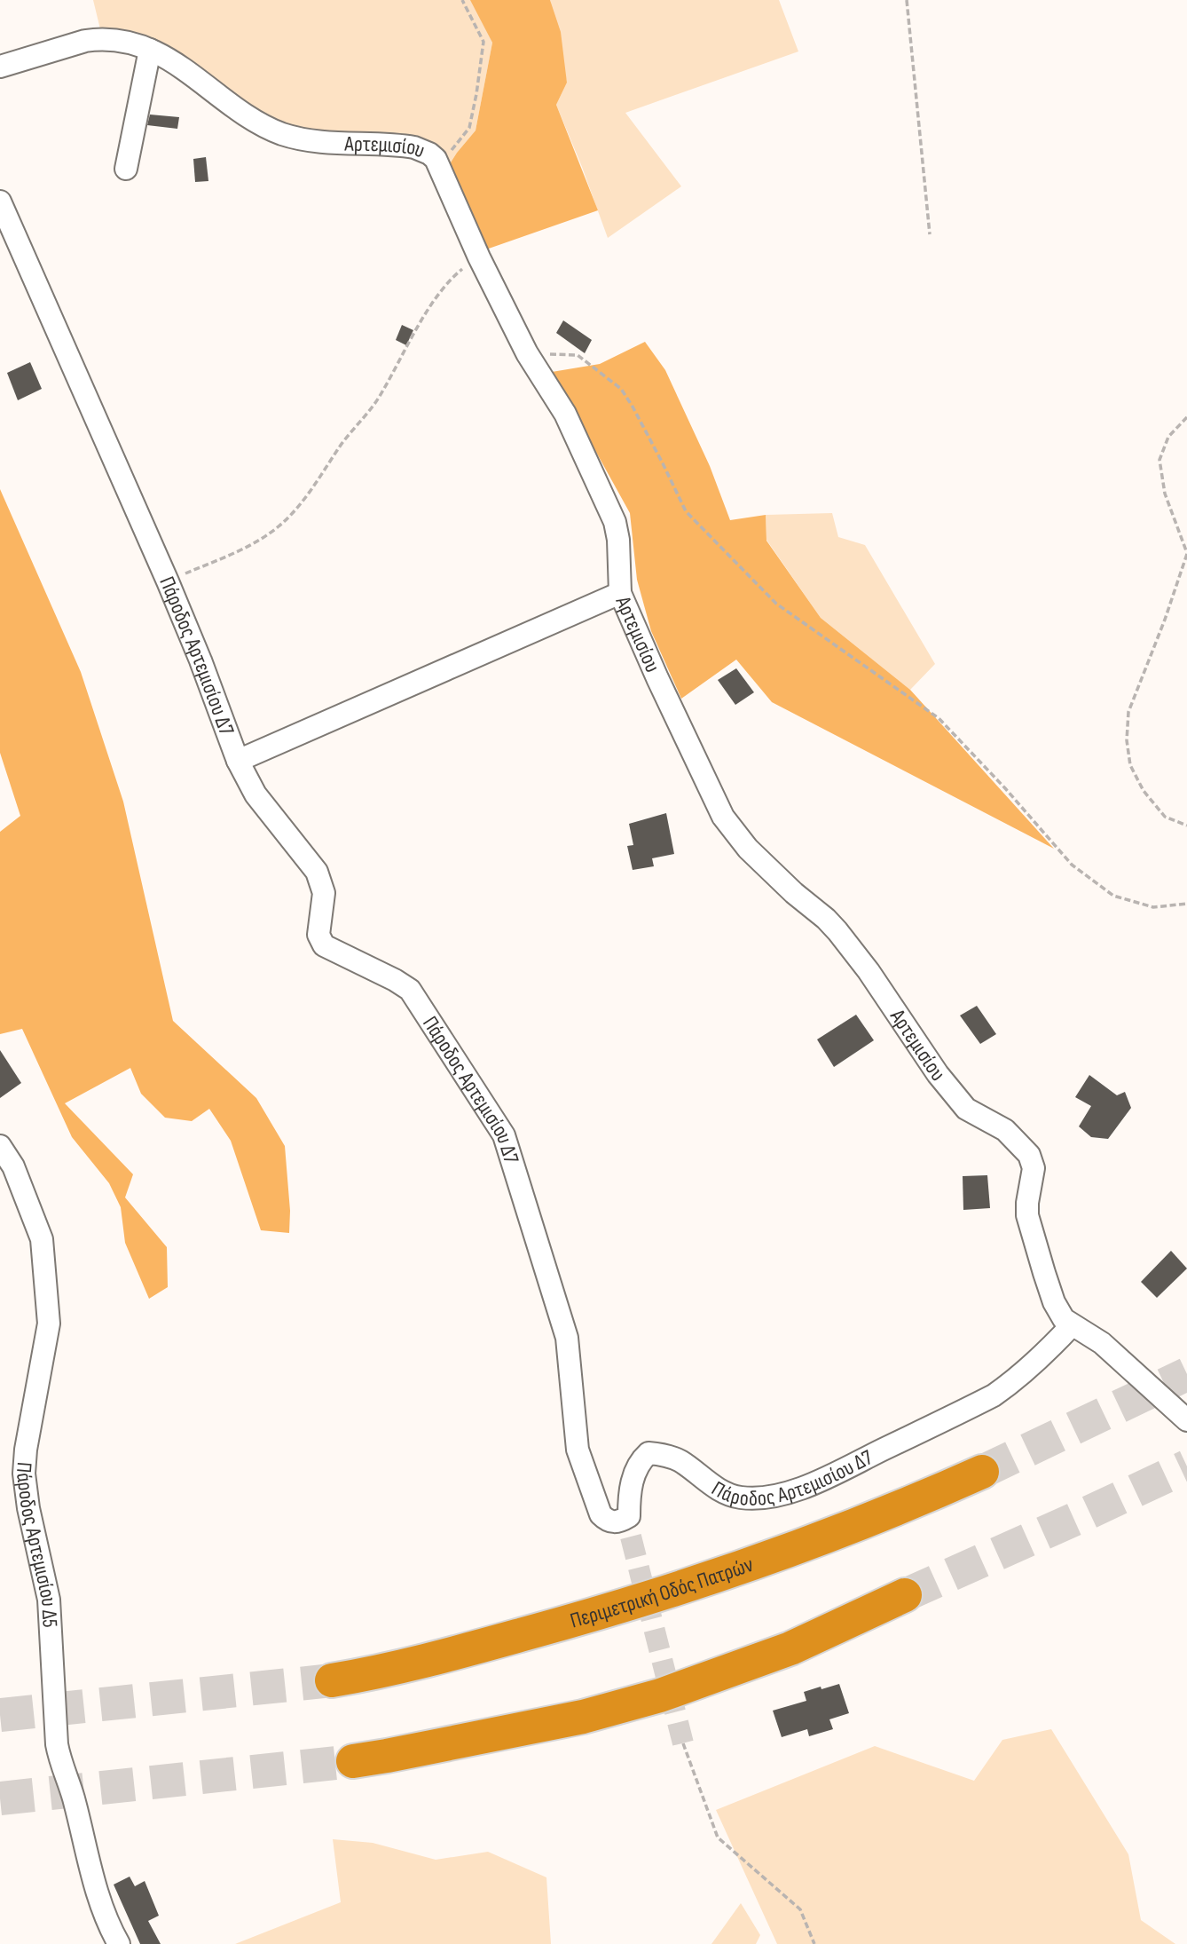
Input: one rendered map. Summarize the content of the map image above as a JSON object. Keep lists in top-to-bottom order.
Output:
{
  "streets": {
    "highway": ["Περιμετρική Οδός Πατρών"],
    "street": ["Αρτεμισίου", "Πάροδος Αρτεμισίου Δ7", "Πάροδος Αρτεμισίου Δ5"]
  },
  "crossings": [
    ["Αρτεμισίου", "Πάροδος Αρτεμισίου Δ7"]
  ]
}
